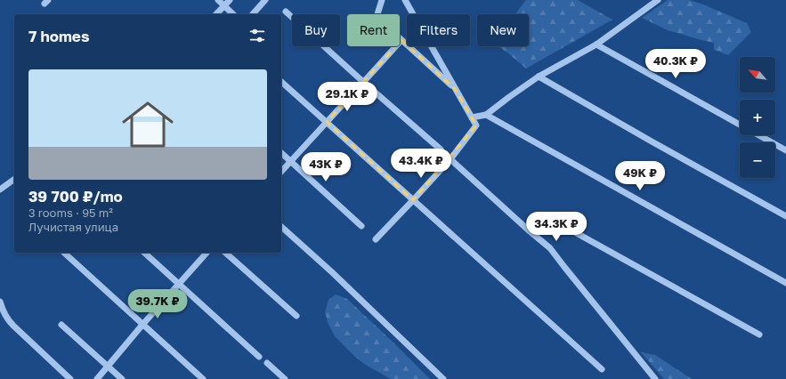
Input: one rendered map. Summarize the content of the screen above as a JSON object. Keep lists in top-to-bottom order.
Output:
{
  "north": "top left",
  "page": {
    "chip": [
      "Buy",
      "Rent",
      "Filters",
      "New"
    ],
    "heading": "7 homes",
    "price": [
      "40.3K ₽",
      "29.1K ₽",
      "43.4K ₽",
      "43K ₽",
      "49K ₽",
      "34.3K ₽",
      "39.7K ₽"
    ],
    "map_buttons": ["+", "−"],
    "list": [
      {
        "name": "39 700 ₽/mo",
        "note": "3 rooms · 95 m² · Лучистая улица"
      }
    ]
  }
}
